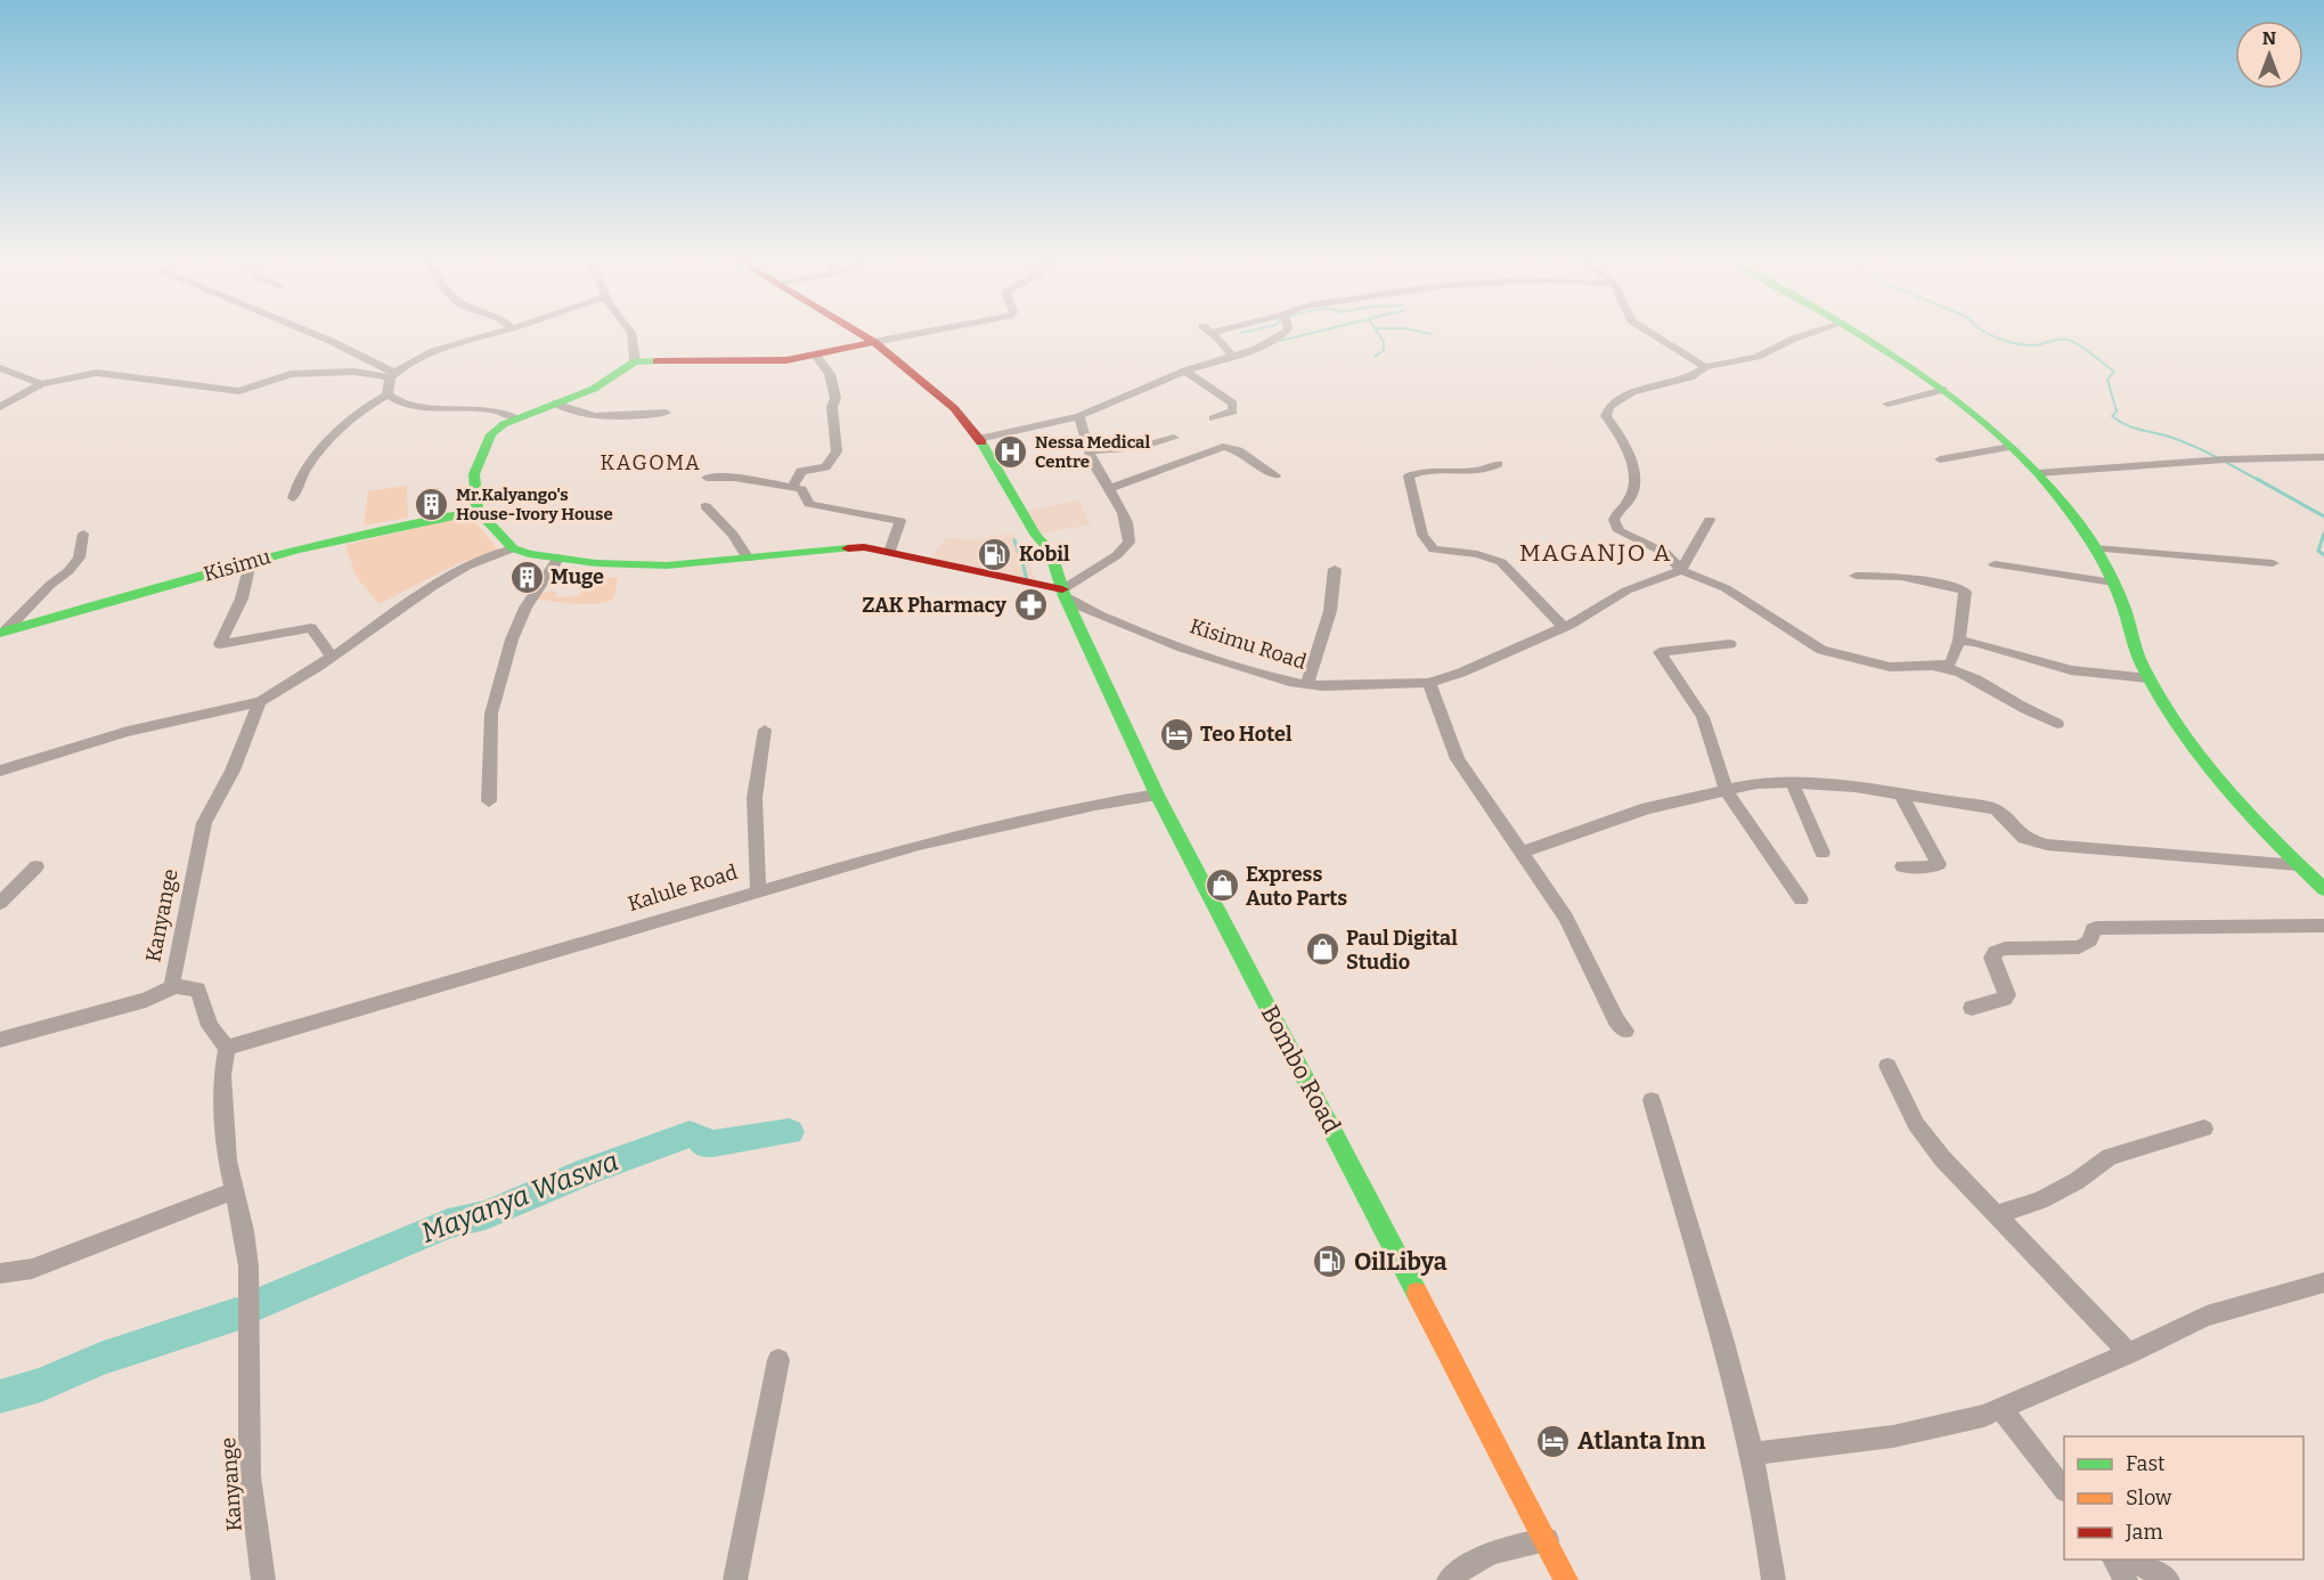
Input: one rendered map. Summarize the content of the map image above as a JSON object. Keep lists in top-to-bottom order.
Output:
{
  "streets": {
    "street": [
      "Kisimu",
      "Kisimu Road",
      "Kalule Road",
      "Kanyange",
      "Bombo Road"
    ]
  },
  "crossings": [
    ["Kisimu Road", "Bombo Road"],
    ["Kalule Road", "Kanyange"],
    ["Kalule Road", "Bombo Road"]
  ],
  "districts": ["KAGOMA", "MAGANJO A"],
  "water": ["Mayanya Waswa"],
  "places": {
    "hospital": ["Nessa Medical Centre"],
    "building": ["Mr.Kalyango's House-Ivory House", "Muge"],
    "fuel station": ["Kobil", "OilLibya"],
    "pharmacy": ["ZAK Pharmacy"],
    "hotel": ["Teo Hotel", "Atlanta Inn"],
    "shop": ["Express Auto Parts", "Paul Digital Studio"]
  },
  "legend": ["Fast", "Slow", "Jam"],
  "north": "top"
}
